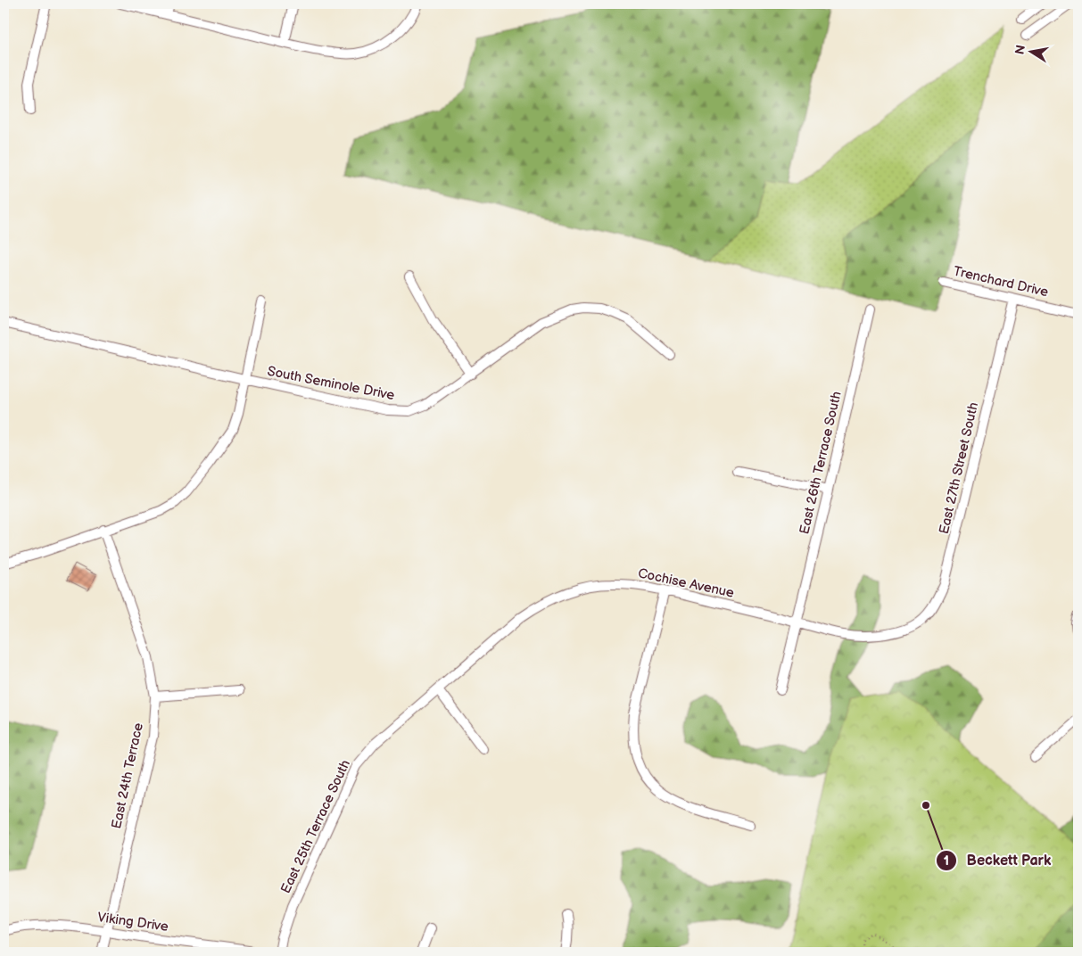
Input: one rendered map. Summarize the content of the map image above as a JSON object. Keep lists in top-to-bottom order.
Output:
{
  "streets": {
    "street": [
      "Trenchard Drive",
      "South Seminole Drive",
      "East 26th Terrace South",
      "East 27th Street South",
      "Cochise Avenue",
      "East 24th Terrace",
      "East 25th Terrace South",
      "Viking Drive"
    ]
  },
  "crossings": [
    ["Trenchard Drive", "East 27th Street South"],
    ["East 26th Terrace South", "Cochise Avenue"],
    ["East 27th Street South", "Cochise Avenue"],
    ["Cochise Avenue", "East 25th Terrace South"],
    ["East 24th Terrace", "Viking Drive"]
  ],
  "places": ["Beckett Park"],
  "north": "left"
}
